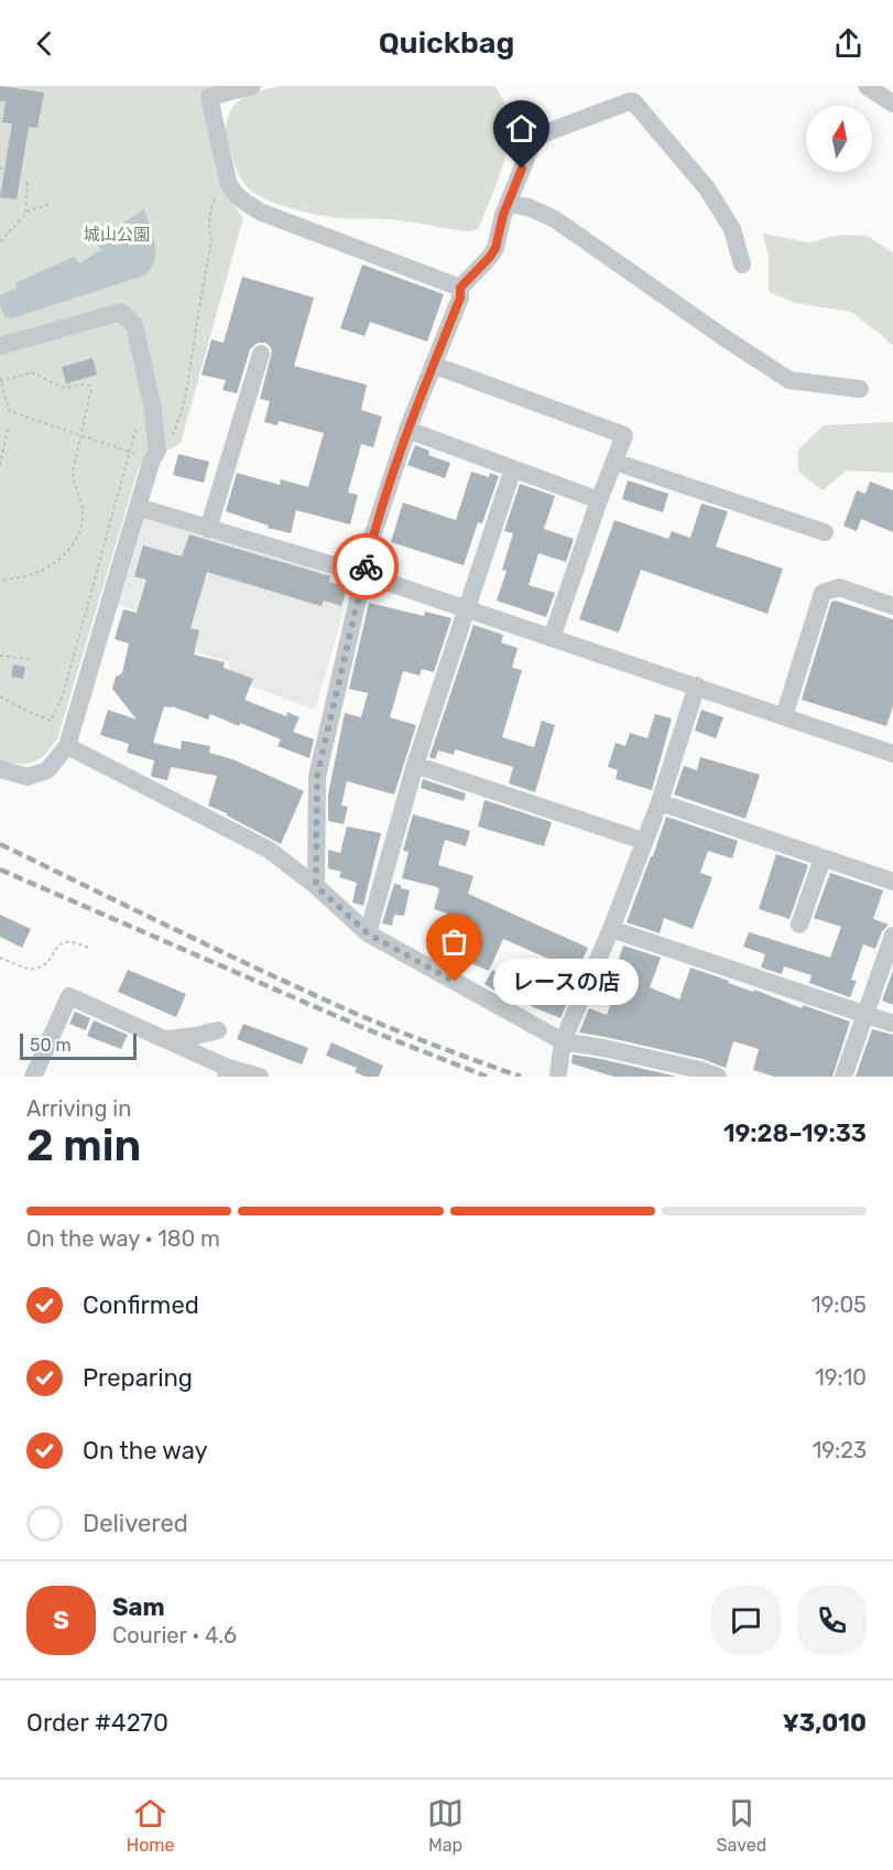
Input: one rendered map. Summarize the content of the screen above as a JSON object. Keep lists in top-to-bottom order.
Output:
{
  "parks": ["城山公園"],
  "places": ["レースの店"],
  "scale_bar": "50 m",
  "north": "top",
  "page": {
    "header": "Quickbag",
    "bubble": "レースの店",
    "scale": "50 m",
    "heading": ["2 min", "Arriving in", "19:28–19:33"],
    "panel": [
      "Sam",
      "Courier · 4.6",
      "Order #4270",
      "¥3,010"
    ],
    "bar": "On the way · 180 m",
    "list": [
      ["Confirmed", "19:05"],
      ["Preparing", "19:10"],
      ["On the way", "19:23"],
      "Delivered"
    ],
    "round": "S",
    "tabs": ["Home", "Map", "Saved"]
  }
}
